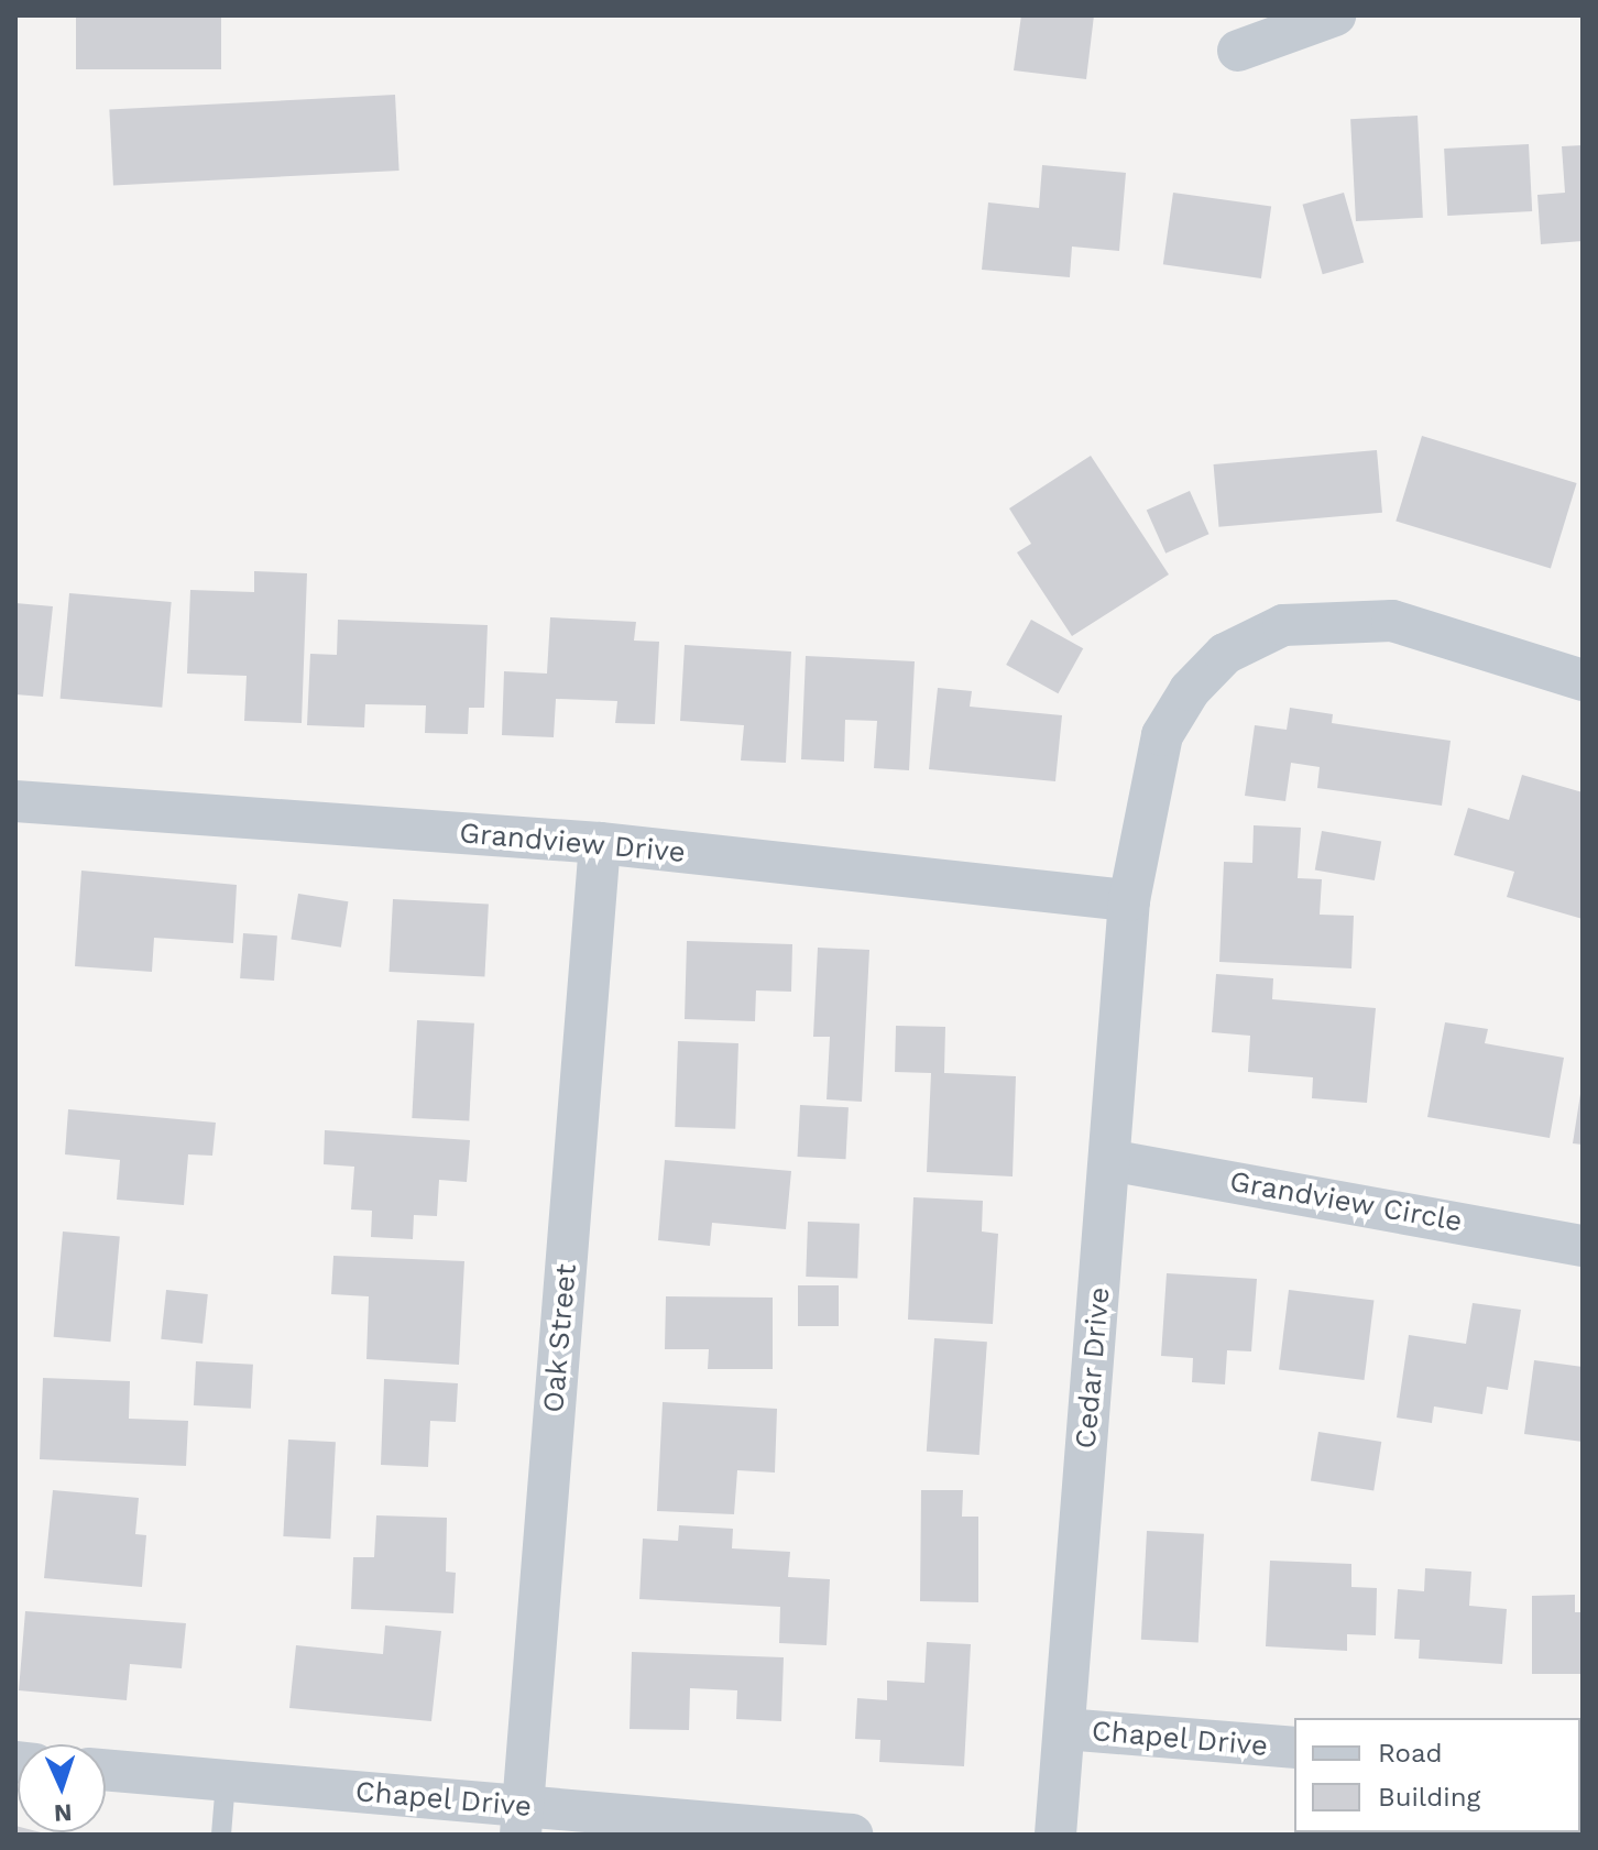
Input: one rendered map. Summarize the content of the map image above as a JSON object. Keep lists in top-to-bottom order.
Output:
{
  "streets": {
    "street": [
      "Grandview Drive",
      "Grandview Circle",
      "Oak Street",
      "Cedar Drive",
      "Chapel Drive"
    ]
  },
  "crossings": [
    ["Grandview Drive", "Oak Street"],
    ["Grandview Drive", "Cedar Drive"],
    ["Grandview Circle", "Cedar Drive"],
    ["Oak Street", "Chapel Drive"],
    ["Cedar Drive", "Chapel Drive"]
  ],
  "legend": ["Road", "Building"],
  "north": "bottom"
}
